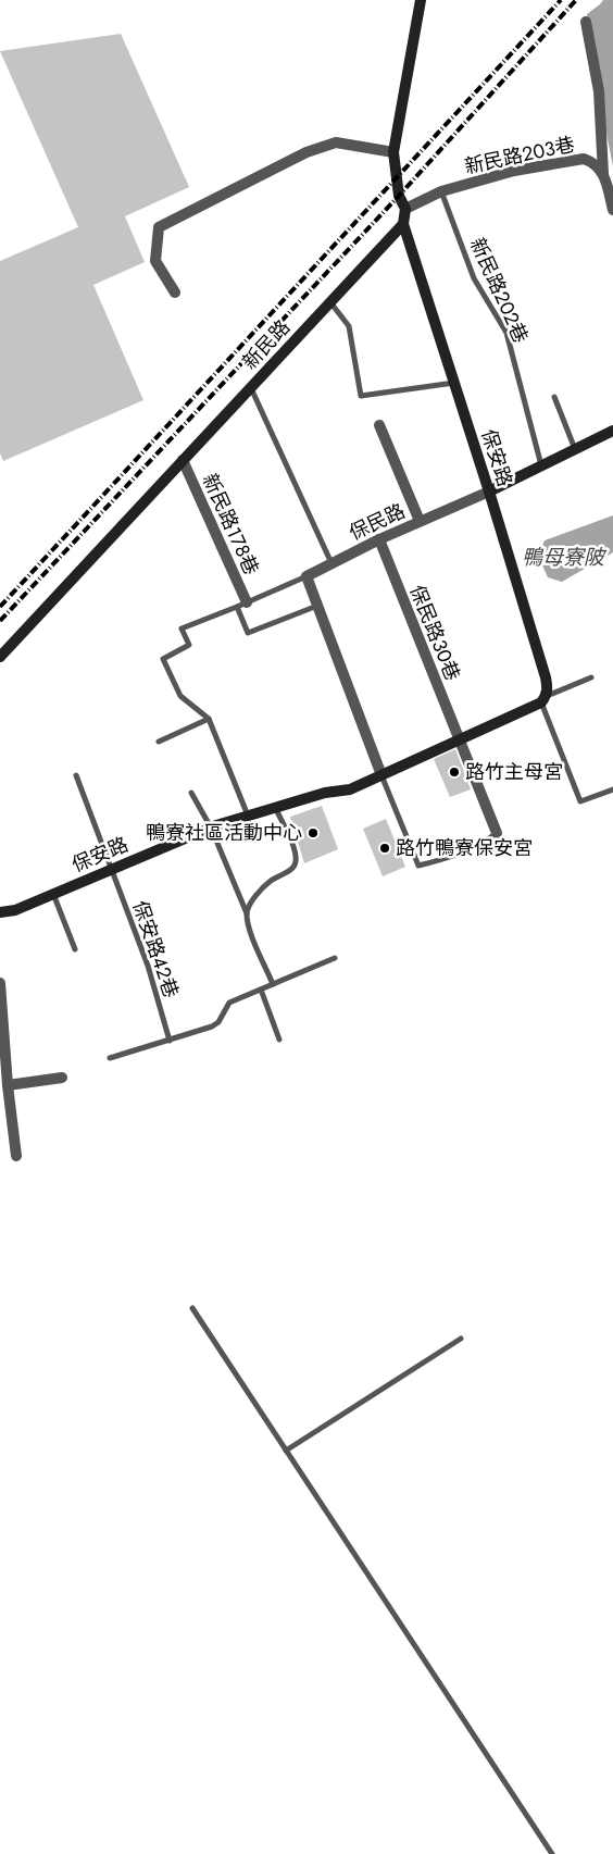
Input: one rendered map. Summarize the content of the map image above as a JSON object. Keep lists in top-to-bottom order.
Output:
{
  "streets": {
    "street": [
      "新民路203巷",
      "新民路",
      "保安路",
      "保民路",
      "新民路178巷",
      "保民路30巷"
    ],
    "lane": ["新民路202巷", "保安路42巷"]
  },
  "crossings": [
    ["新民路203巷", "新民路202巷"],
    ["新民路202巷", "保民路"],
    ["新民路", "保安路"],
    ["新民路", "新民路178巷"],
    ["保安路", "保民路"],
    ["保安路", "保民路30巷"],
    ["保安路", "保安路42巷"],
    ["保民路", "保民路30巷"]
  ],
  "water": ["鴨母寮陂"],
  "places": ["路竹主母宮", "鴨寮社區活動中心", "路竹鴨寮保安宮"]
}
